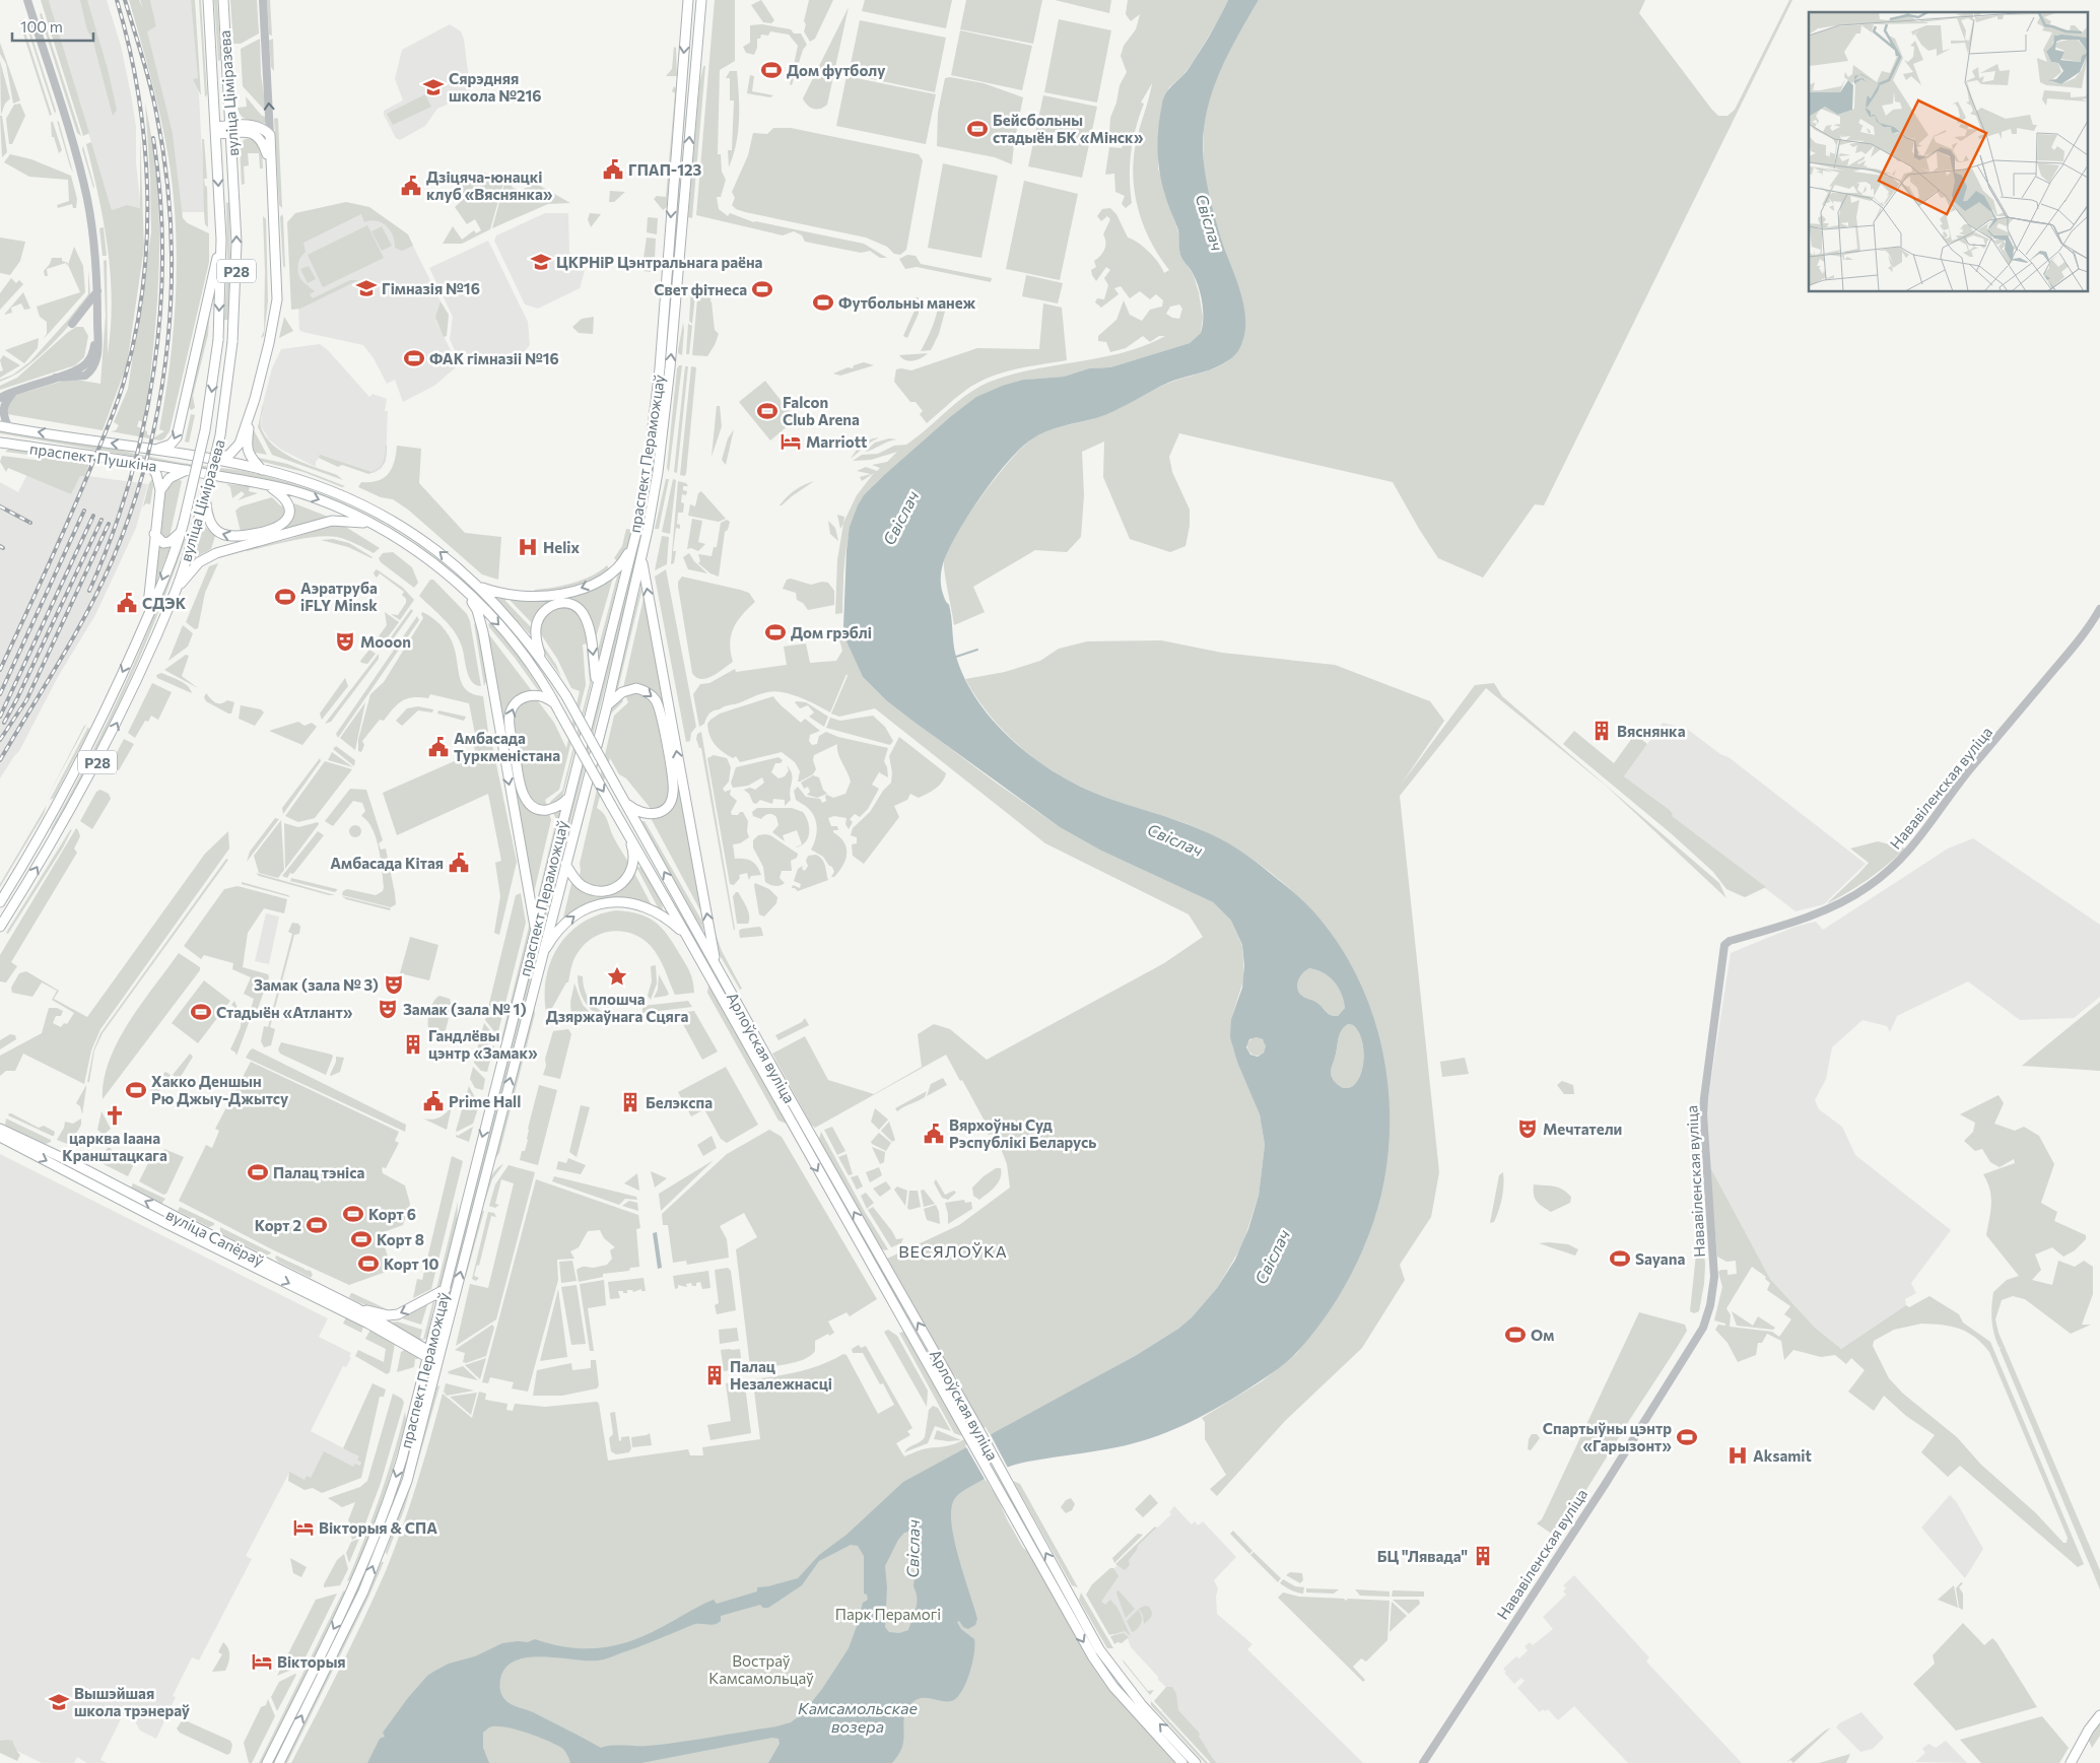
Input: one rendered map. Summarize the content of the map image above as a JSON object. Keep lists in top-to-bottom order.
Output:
{
  "streets": {
    "main road": [
      "вуліца Ціміразева",
      "Р28",
      "праспект Пераможцаў",
      "праспект Пушкіна",
      "Арлоўская вуліца",
      "вуліца Сапёраў"
    ],
    "street": ["Нававіленская вуліца"]
  },
  "crossings": [
    ["праспект Пераможцаў", "вуліца Сапёраў"],
    ["праспект Пушкіна", "Арлоўская вуліца"]
  ],
  "districts": ["ВЕСЯЛОЎКА"],
  "water": ["Свіслач", "Камсамольскае возера"],
  "parks": ["Парк Перамогі", "Востраў Камсамольцаў"],
  "places": {
    "sports": [
      "Дом футболу",
      "Бейсбольны стадыён БК «Мінск»",
      "Свет фітнеса",
      "Футбольны манеж",
      "ФАК гімназіі №16",
      "Falcon Club Arena",
      "Аэратруба iFLY Minsk",
      "Дом грэблі",
      "Стадыён «Атлант»",
      "Хакко Деншын Рю Джыу-Джытсу",
      "Палац тэніса",
      "Корт 6",
      "Корт 2",
      "Корт 8",
      "Sayana",
      "Корт 10",
      "Ом",
      "Спартыўны цэнтр «Гарызонт»"
    ],
    "school or university": [
      "Сярэдняя школа №216",
      "ЦКРНіР Цэнтральнага раёна",
      "Гімназія №16",
      "Вышэйшая школа трэнераў"
    ],
    "public building": [
      "ГПАП-123",
      "Дзіцяча-юнацкі клуб «Вяснянка»",
      "СДЭК",
      "Амбасада Туркменістана",
      "Амбасада Кітая",
      "Prime Hall",
      "Вярхоўны Суд Рэспублікі Беларусь"
    ],
    "hotel": ["Marriott", "Вікторыя & СПА", "Вікторыя"],
    "hospital": ["Helix", "Aksamit"],
    "theatre": [
      "Mooon",
      "Замак (зала № 3)",
      "Замак (зала № 1)",
      "Мечтатели"
    ],
    "building": [
      "Вяснянка",
      "Гандлёвы цэнтр «Замак»",
      "Белэкспа",
      "Палац Незалежнасці",
      "БЦ \"Лявада\""
    ],
    "place": ["плошча Дзяржаўнага Сцяга"],
    "church": ["царква Іаана Кранштацкага"]
  },
  "scale_bar": "100 m"
}
